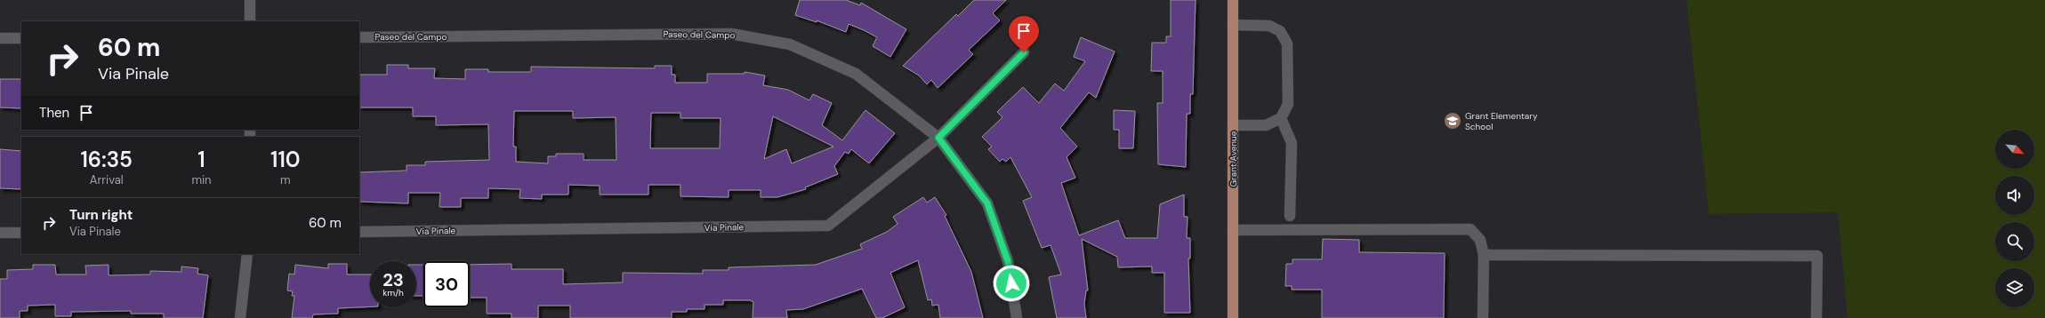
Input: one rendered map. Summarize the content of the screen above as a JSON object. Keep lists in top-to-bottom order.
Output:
{
  "streets": {
    "main road": ["Grant Avenue"],
    "street": ["Paseo del Campo", "Via Pinale"]
  },
  "crossings": [
    ["Paseo del Campo", "Via Pinale"]
  ],
  "places": {
    "school or university": ["Grant Elementary School"]
  },
  "north": "bottom right",
  "page": {
    "turn": ["60 m", "Via Pinale"],
    "then": "Then",
    "eta": [
      "16:35",
      "Arrival",
      "1",
      "min",
      "110",
      "m"
    ],
    "list": [
      {
        "name": "Turn right",
        "note": "Via Pinale",
        "value": "60 m"
      }
    ],
    "speed": "23 km/h",
    "limit": "30"
  }
}
